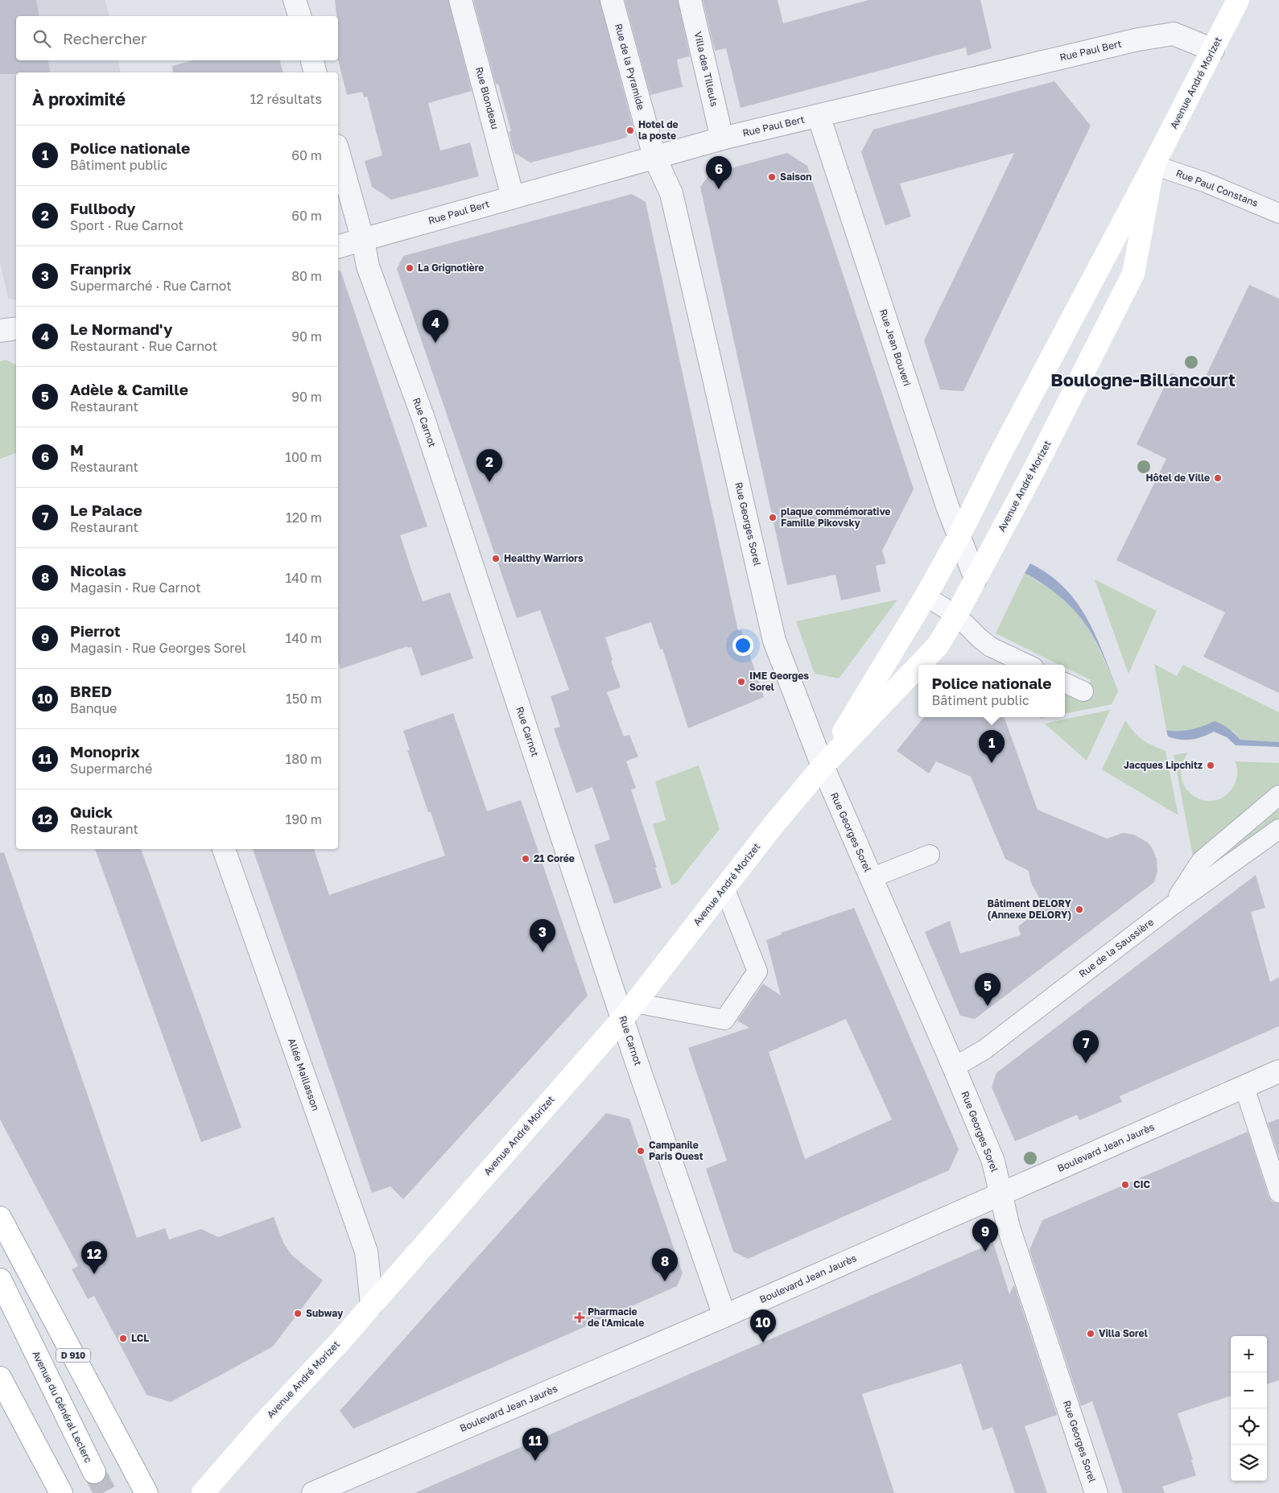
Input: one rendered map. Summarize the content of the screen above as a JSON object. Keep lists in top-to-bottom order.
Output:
{
  "streets": {
    "main road": ["Avenue André Morizet", "D 910", "Avenue du Général Leclerc"],
    "street": [
      "Rue Paul Bert",
      "Rue de la Pyramide",
      "Villa des Tilleuls",
      "Rue Blondeau",
      "Rue Jean Bouveri",
      "Rue Carnot",
      "Rue Georges Sorel",
      "Allée Maillasson",
      "Boulevard Jean Jaurès"
    ],
    "lane": ["Rue Paul Constans", "Rue de la Saussière"]
  },
  "crossings": [
    ["Rue Paul Bert", "Rue de la Pyramide"],
    ["Rue Paul Bert", "Villa des Tilleuls"],
    ["Rue Paul Bert", "Avenue André Morizet"],
    ["Rue Paul Bert", "Rue Blondeau"],
    ["Rue Paul Bert", "Rue Jean Bouveri"],
    ["Rue Paul Bert", "Rue Carnot"],
    ["Rue Paul Bert", "Rue Georges Sorel"],
    ["Rue de la Pyramide", "Rue Georges Sorel"],
    ["Avenue André Morizet", "Rue Paul Constans"],
    ["Avenue André Morizet", "Rue Jean Bouveri"],
    ["Avenue André Morizet", "Rue Carnot"],
    ["Avenue André Morizet", "Rue Georges Sorel"],
    ["Avenue André Morizet", "Allée Maillasson"],
    ["Rue Carnot", "Boulevard Jean Jaurès"],
    ["Rue Georges Sorel", "Rue de la Saussière"],
    ["Rue Georges Sorel", "Boulevard Jean Jaurès"]
  ],
  "districts": ["Boulogne-Billancourt"],
  "places": {
    "other": [
      "Hotel de la poste",
      "Saison",
      "La Grignotière",
      "Hôtel de Ville",
      "plaque commémorative Famille Pikovsky",
      "Healthy Warriors",
      "IME Georges Sorel",
      "Jacques Lipchitz",
      "21 Corée",
      "Bâtiment DELORY (Annexe DELORY)",
      "Campanile Paris Ouest",
      "CIC",
      "Subway",
      "Villa Sorel",
      "LCL"
    ],
    "health": ["Pharmacie de l'Amicale"]
  },
  "page": {
    "search": "Rechercher",
    "heading": ["À proximité", "12 résultats"],
    "list": [
      {
        "mark": "1",
        "name": "Police nationale",
        "note": "Bâtiment public",
        "value": "60 m"
      },
      {
        "mark": "2",
        "name": "Fullbody",
        "note": "Sport · Rue Carnot",
        "value": "60 m"
      },
      {
        "mark": "3",
        "name": "Franprix",
        "note": "Supermarché · Rue Carnot",
        "value": "80 m"
      },
      {
        "mark": "4",
        "name": "Le Normand'y",
        "note": "Restaurant · Rue Carnot",
        "value": "90 m"
      },
      {
        "mark": "5",
        "name": "Adèle & Camille",
        "note": "Restaurant",
        "value": "90 m"
      },
      {
        "mark": "6",
        "name": "M",
        "note": "Restaurant",
        "value": "100 m"
      },
      {
        "mark": "7",
        "name": "Le Palace",
        "note": "Restaurant",
        "value": "120 m"
      },
      {
        "mark": "8",
        "name": "Nicolas",
        "note": "Magasin · Rue Carnot",
        "value": "140 m"
      },
      {
        "mark": "9",
        "name": "Pierrot",
        "note": "Magasin · Rue Georges Sorel",
        "value": "140 m"
      },
      {
        "mark": "10",
        "name": "BRED",
        "note": "Banque",
        "value": "150 m"
      },
      {
        "mark": "11",
        "name": "Monoprix",
        "note": "Supermarché",
        "value": "180 m"
      },
      {
        "mark": "12",
        "name": "Quick",
        "note": "Restaurant",
        "value": "190 m"
      }
    ],
    "pins": [
      "6",
      "4",
      "2",
      "1",
      "3",
      "5",
      "7",
      "9",
      "12",
      "8",
      "10",
      "11"
    ],
    "popup": ["Police nationale", "Bâtiment public"],
    "map_buttons": ["+", "−"]
  }
}
